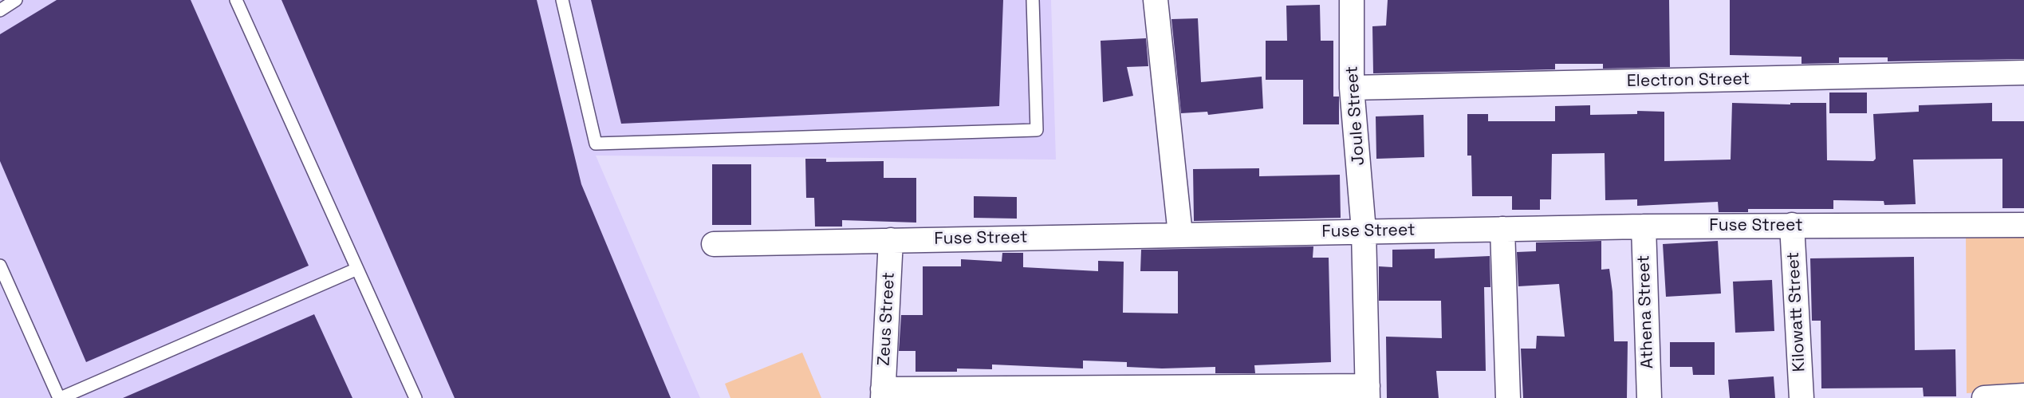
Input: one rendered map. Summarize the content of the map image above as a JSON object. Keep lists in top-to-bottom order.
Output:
{
  "streets": {
    "street": [
      "Electron Street",
      "Joule Street",
      "Fuse Street",
      "Athena Street",
      "Kilowatt Street",
      "Zeus Street"
    ]
  },
  "crossings": [
    ["Electron Street", "Joule Street"],
    ["Joule Street", "Fuse Street"],
    ["Fuse Street", "Athena Street"],
    ["Fuse Street", "Kilowatt Street"],
    ["Fuse Street", "Zeus Street"]
  ]
}
